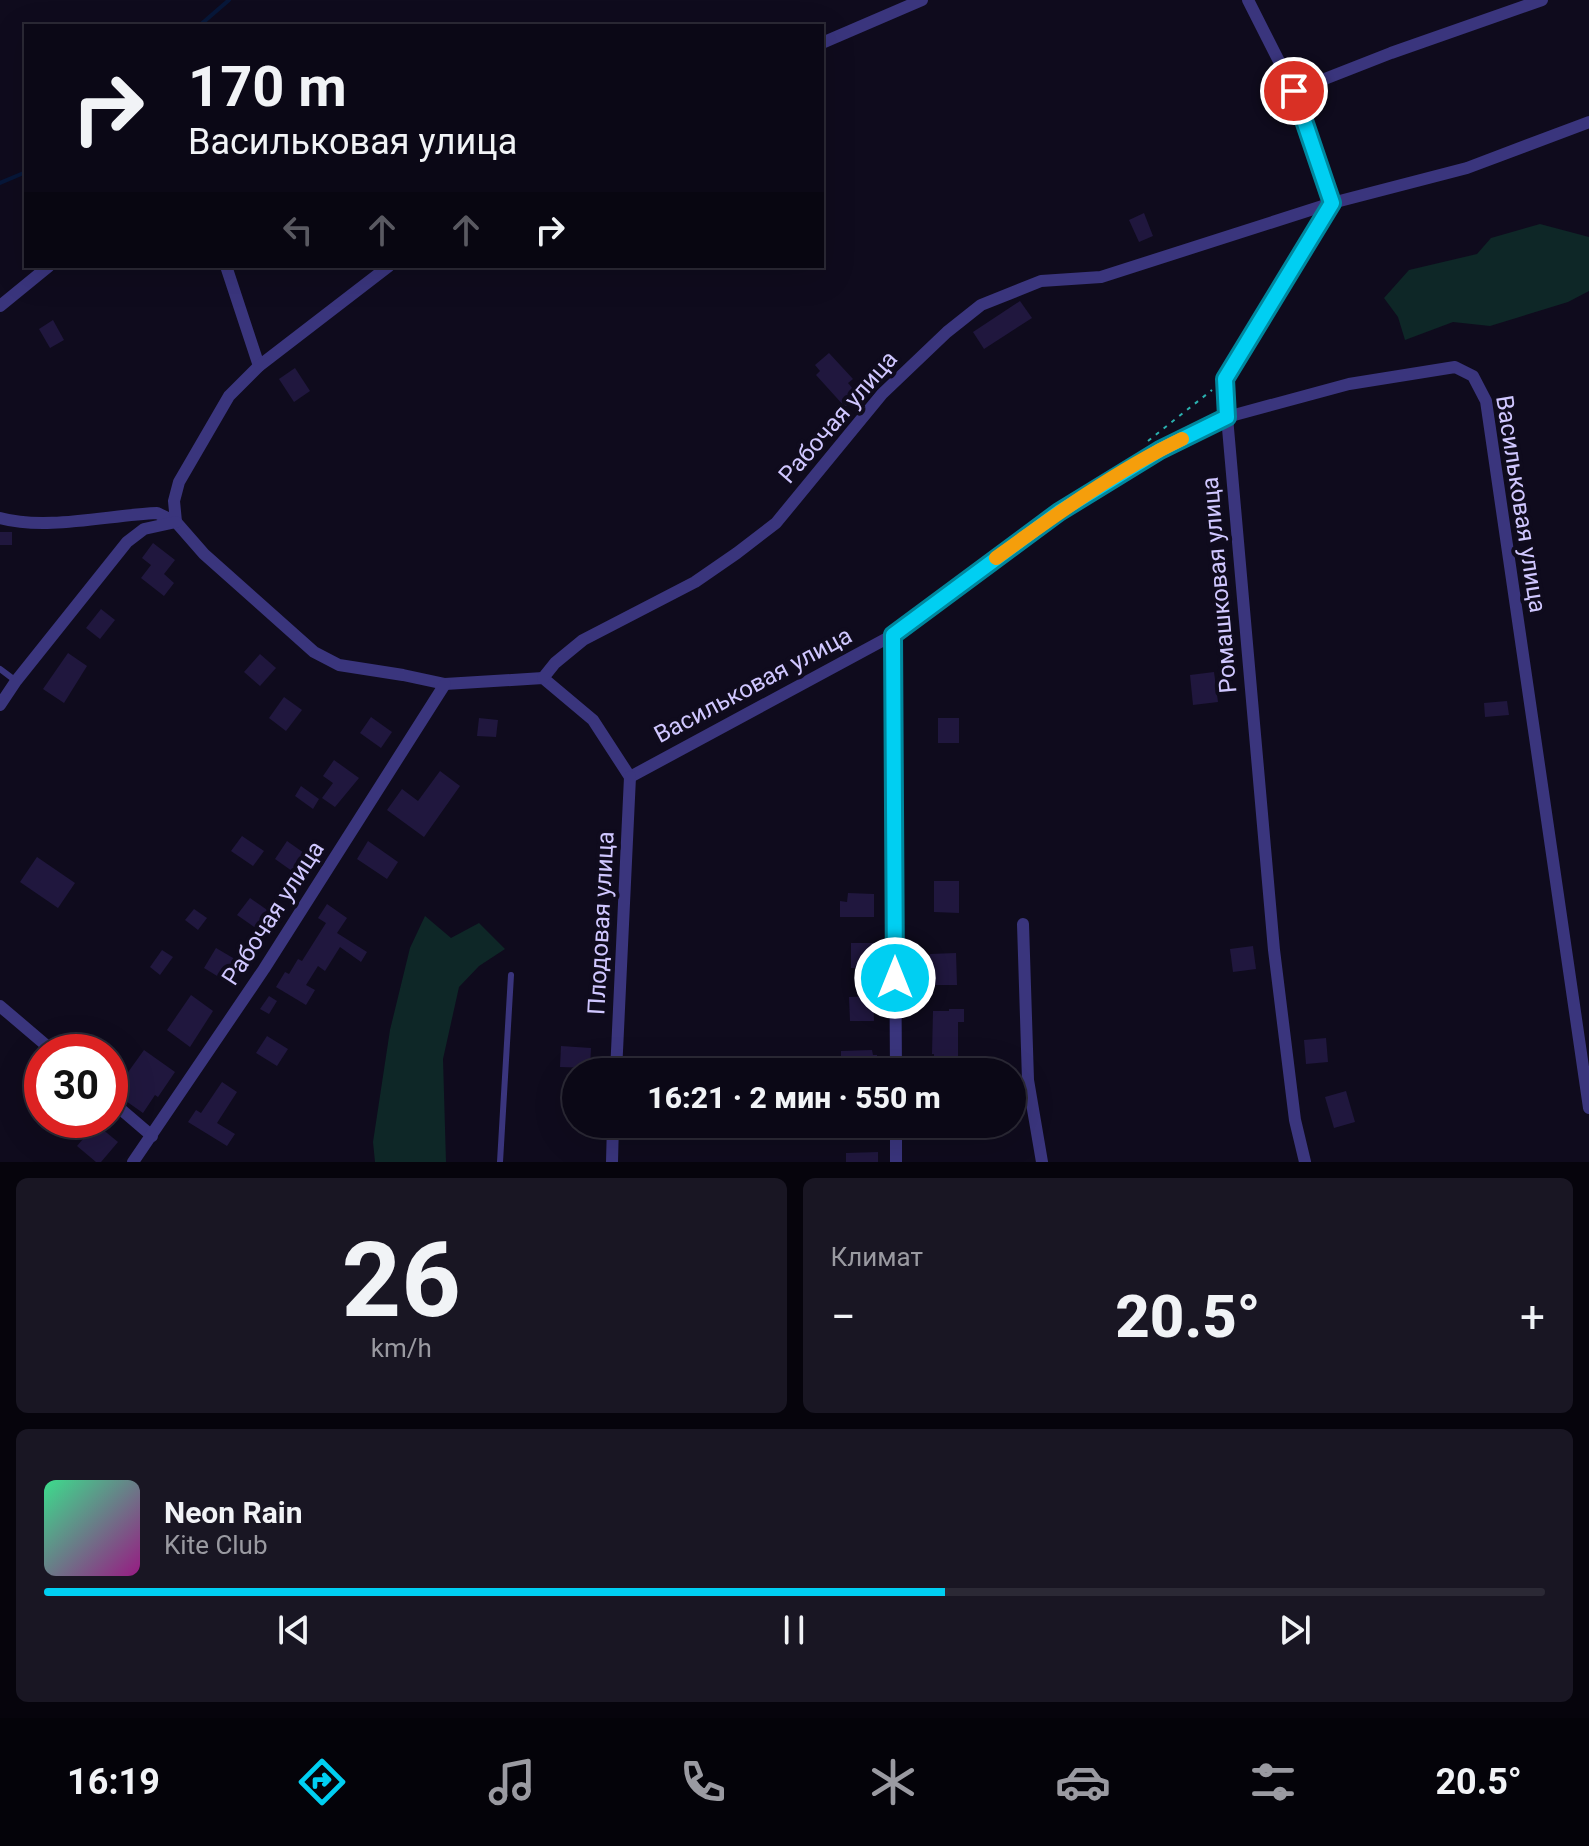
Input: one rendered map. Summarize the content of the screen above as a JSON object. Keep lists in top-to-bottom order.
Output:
{
  "streets": {
    "street": [
      "Рабочая улица",
      "Васильковая улица",
      "Ромашковая улица",
      "Плодовая улица"
    ]
  },
  "crossings": [
    ["Рабочая улица", "Ромашковая улица"],
    ["Васильковая улица", "Ромашковая улица"],
    ["Васильковая улица", "Плодовая улица"]
  ],
  "page": {
    "turn": ["170 m", "Васильковая улица"],
    "limit": "30",
    "trip": "16:21 · 2 мин · 550 m",
    "tile": [
      ["26", "km/h"],
      "Климат"
    ],
    "heat": ["−", "20.5°", "+"],
    "song": ["Neon Rain", "Kite Club"],
    "tabs": ["16:19", "20.5°"]
  }
}
